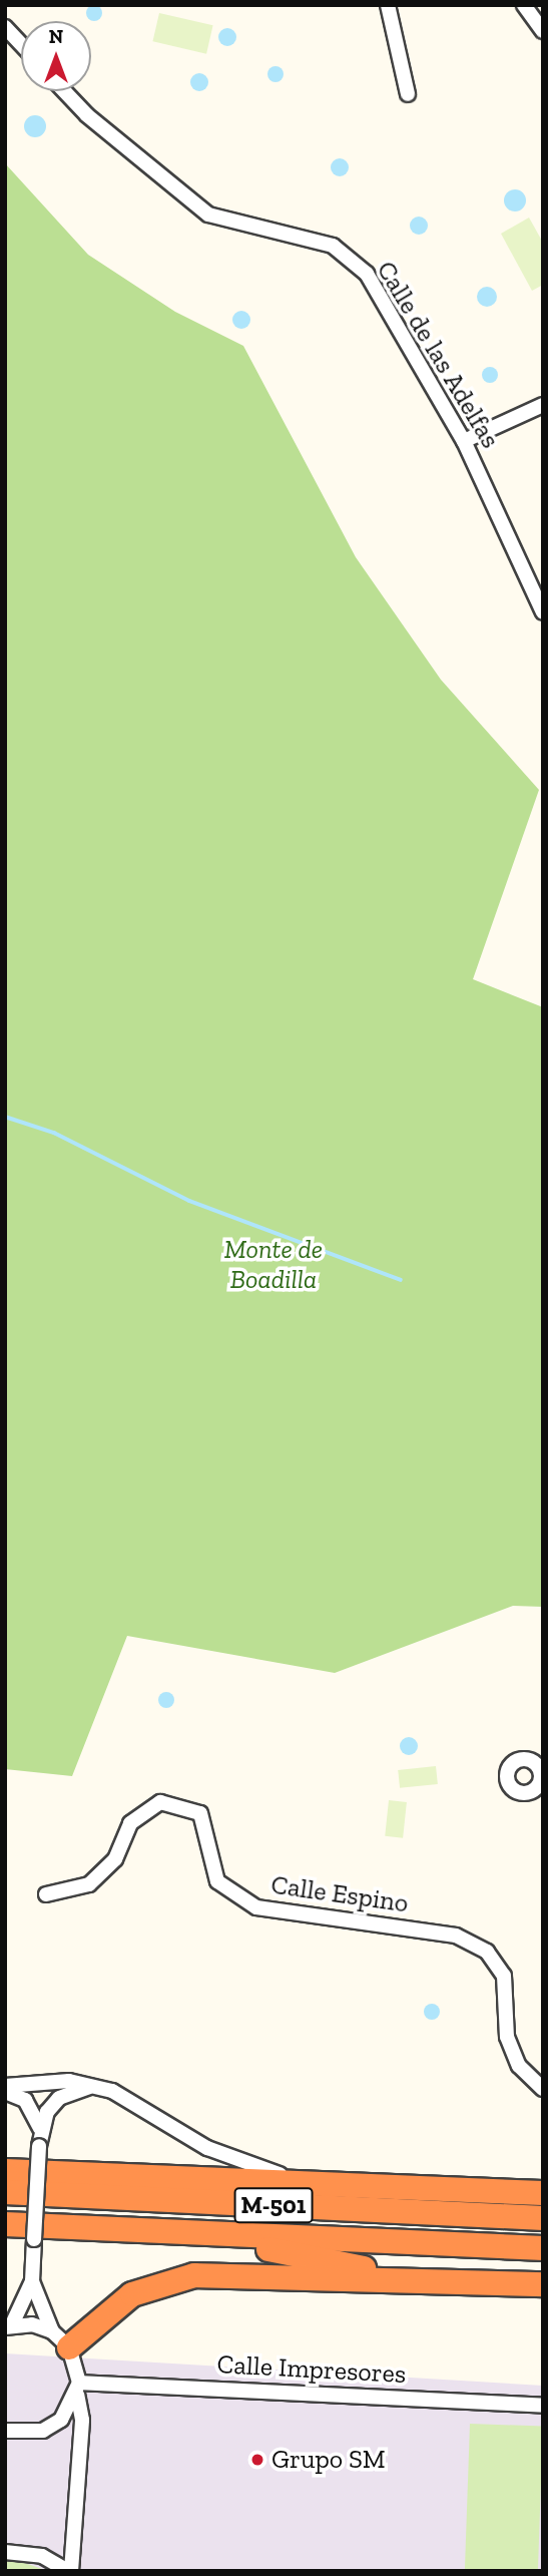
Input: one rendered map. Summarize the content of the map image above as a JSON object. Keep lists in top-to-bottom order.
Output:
{
  "streets": {
    "highway": ["M-501"],
    "street": ["Calle de las Adelfas", "Calle Espino", "Calle Impresores"]
  },
  "parks": ["Monte de Boadilla"],
  "places": ["Grupo SM"],
  "north": "top"
}
